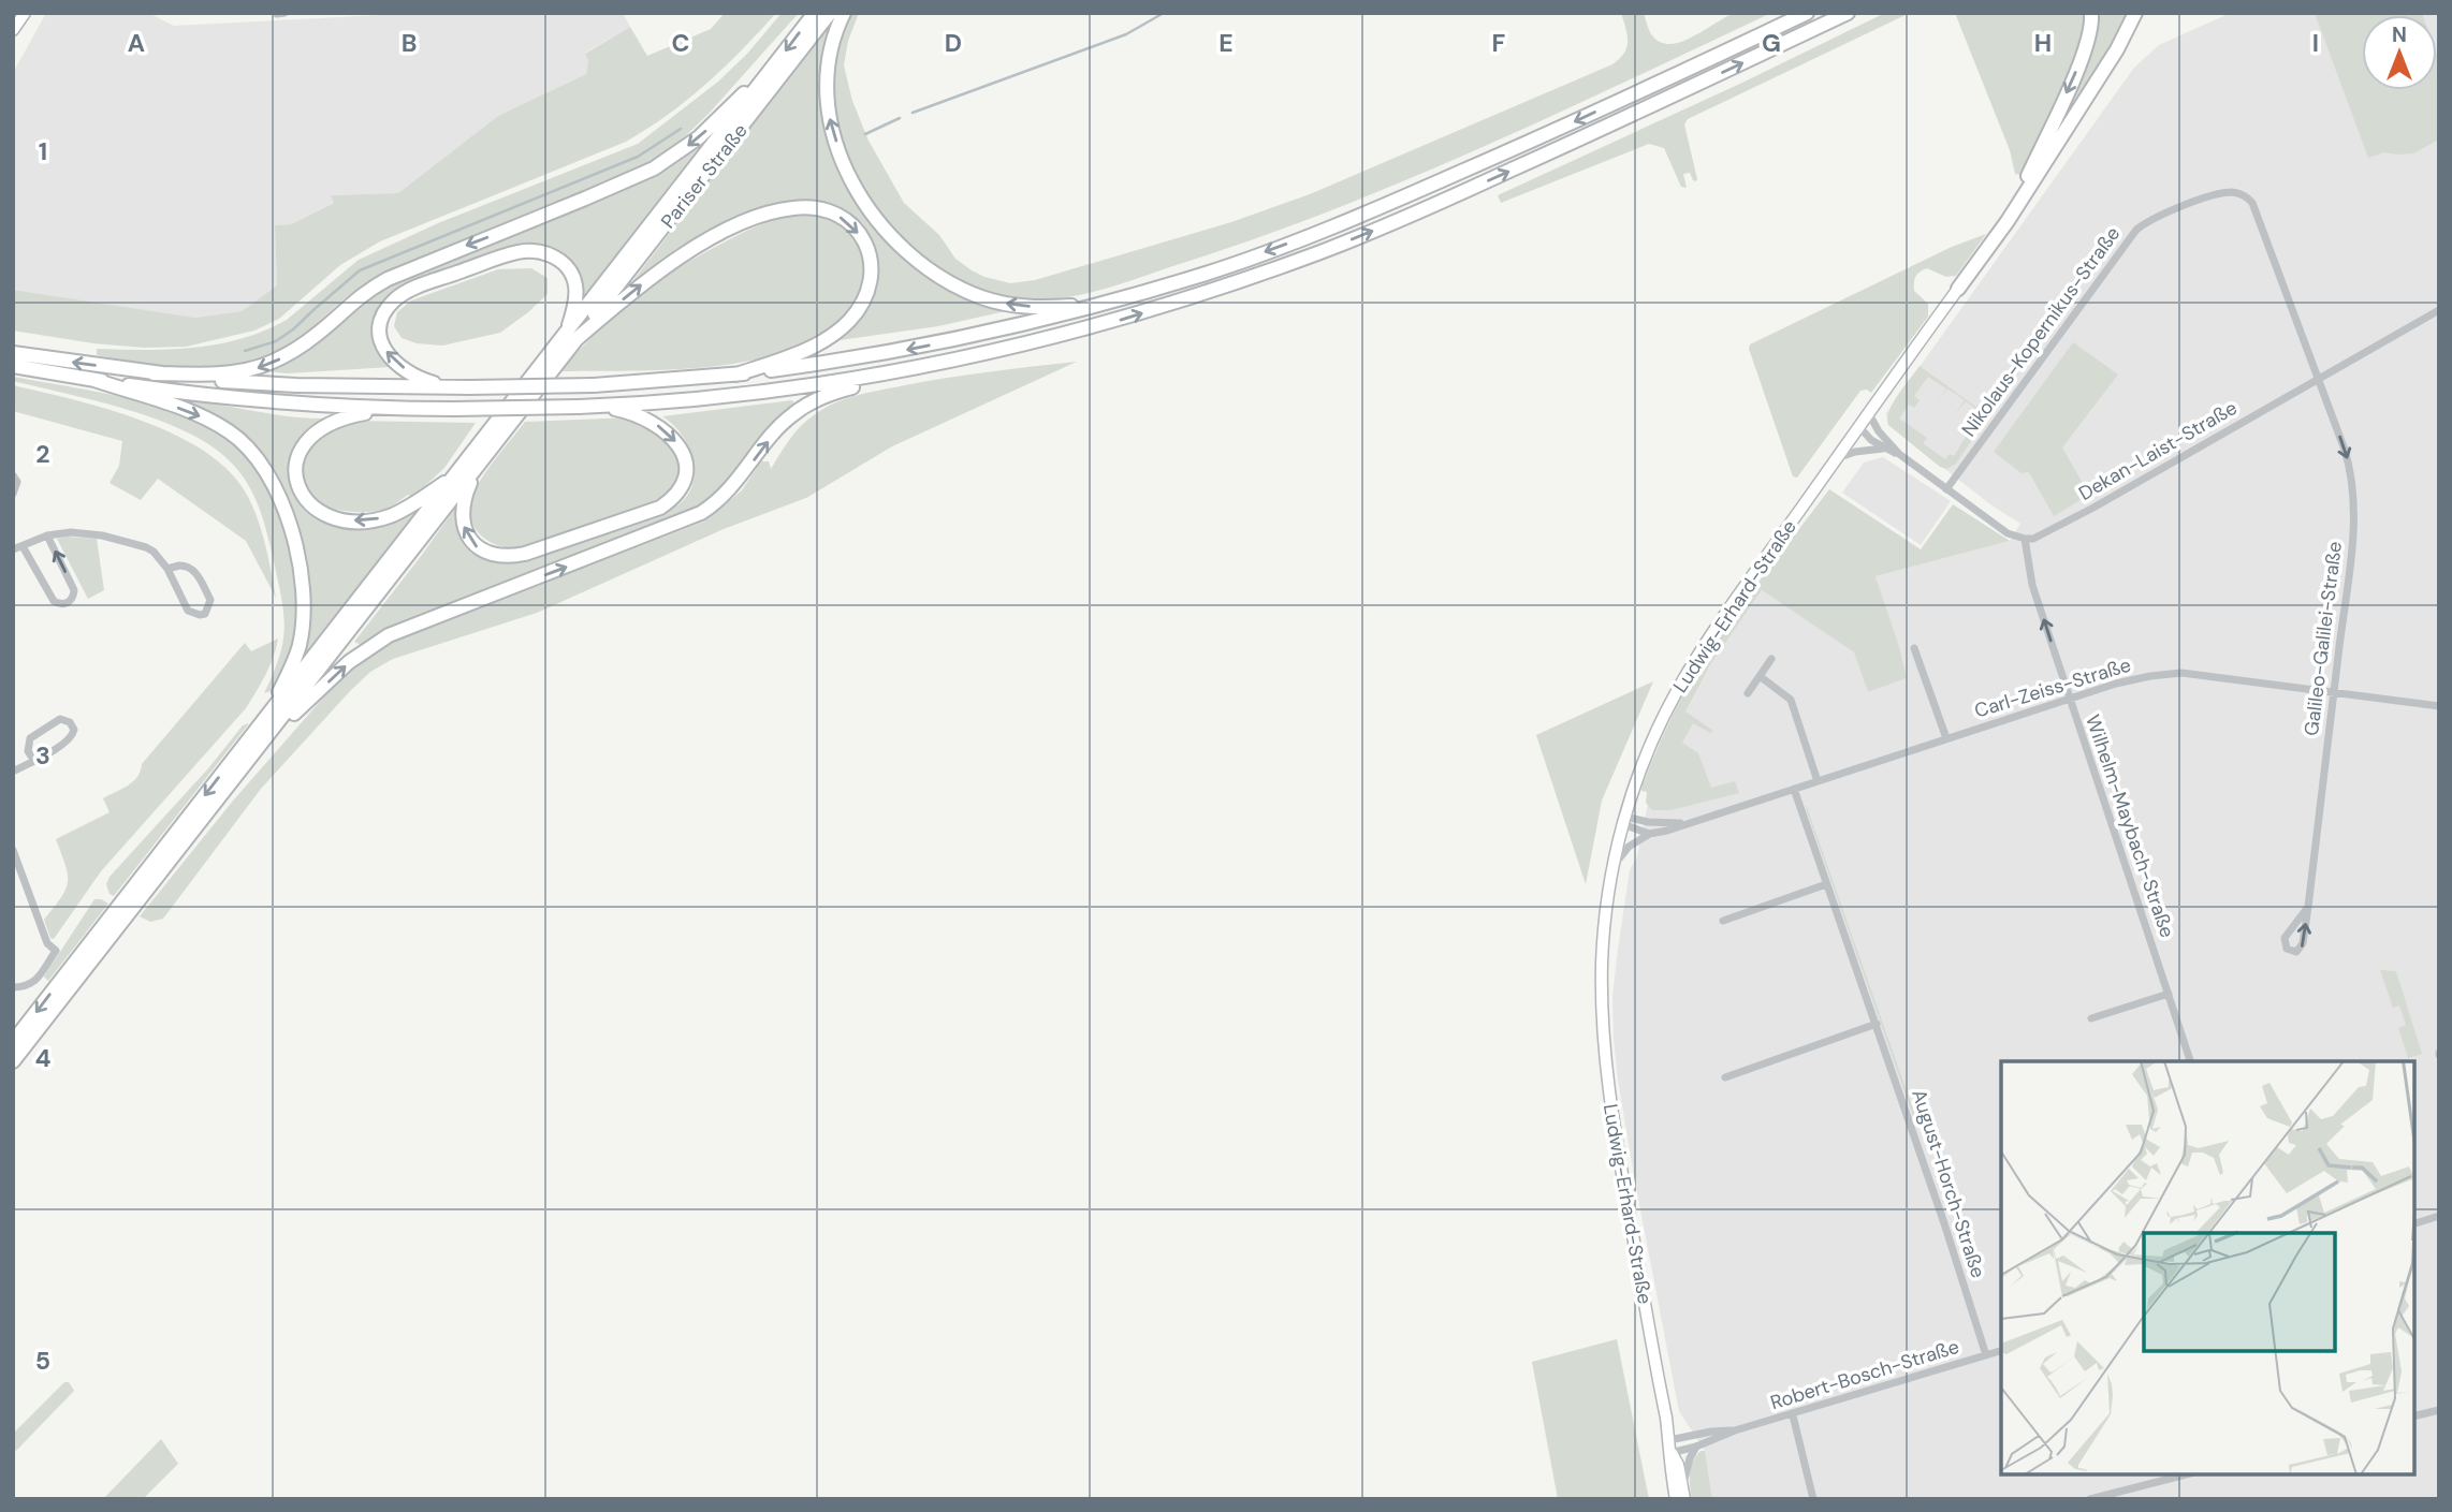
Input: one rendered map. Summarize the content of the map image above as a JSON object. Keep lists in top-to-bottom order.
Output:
{
  "streets": {
    "highway": ["Pariser Straße"],
    "main road": ["Ludwig-Erhard-Straße"],
    "street": [
      "Nikolaus-Kopernikus-Straße",
      "Dekan-Laist-Straße",
      "Galileo-Galilei-Straße",
      "Carl-Zeiss-Straße",
      "Wilhelm-Maybach-Straße",
      "August-Horch-Straße",
      "Robert-Bosch-Straße"
    ]
  },
  "crossings": [
    ["Nikolaus-Kopernikus-Straße", "Dekan-Laist-Straße"],
    ["Nikolaus-Kopernikus-Straße", "Galileo-Galilei-Straße"],
    ["Dekan-Laist-Straße", "Galileo-Galilei-Straße"],
    ["Dekan-Laist-Straße", "Wilhelm-Maybach-Straße"],
    ["Ludwig-Erhard-Straße", "Carl-Zeiss-Straße"],
    ["Ludwig-Erhard-Straße", "Robert-Bosch-Straße"],
    ["Galileo-Galilei-Straße", "Carl-Zeiss-Straße"],
    ["Carl-Zeiss-Straße", "Wilhelm-Maybach-Straße"],
    ["Carl-Zeiss-Straße", "August-Horch-Straße"],
    ["August-Horch-Straße", "Robert-Bosch-Straße"]
  ],
  "north": "top",
  "grid": {
    "columns": [
      "A",
      "B",
      "C",
      "D",
      "E",
      "F",
      "G",
      "H",
      "I"
    ],
    "rows": [
      "1",
      "2",
      "3",
      "4",
      "5"
    ]
  }
}
